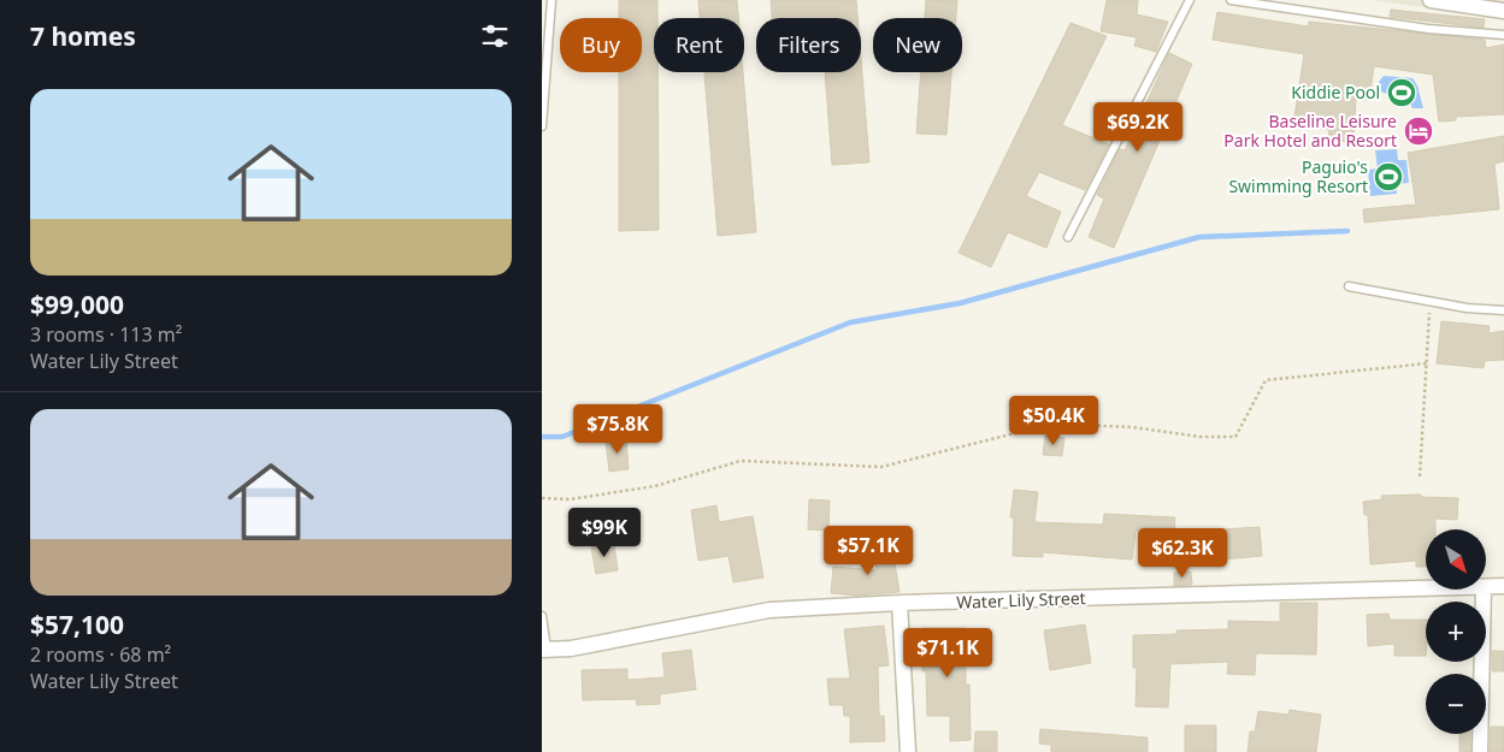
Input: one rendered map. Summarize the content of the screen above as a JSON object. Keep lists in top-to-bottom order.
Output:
{
  "streets": {
    "street": ["Water Lily Street"]
  },
  "places": {
    "sports": ["Kiddie Pool", "Paguio's Swimming Resort"],
    "hotel": ["Baseline Leisure Park Hotel and Resort"]
  },
  "north": "bottom right",
  "page": {
    "heading": "7 homes",
    "chip": [
      "Buy",
      "Rent",
      "Filters",
      "New"
    ],
    "list": [
      {
        "name": "$99,000",
        "note": "3 rooms · 113 m² · Water Lily Street"
      },
      {
        "name": "$57,100",
        "note": "2 rooms · 68 m² · Water Lily Street"
      }
    ],
    "price": [
      "$69.2K",
      "$50.4K",
      "$75.8K",
      "$99K",
      "$57.1K",
      "$62.3K",
      "$71.1K"
    ],
    "map_buttons": ["+", "−"]
  }
}
